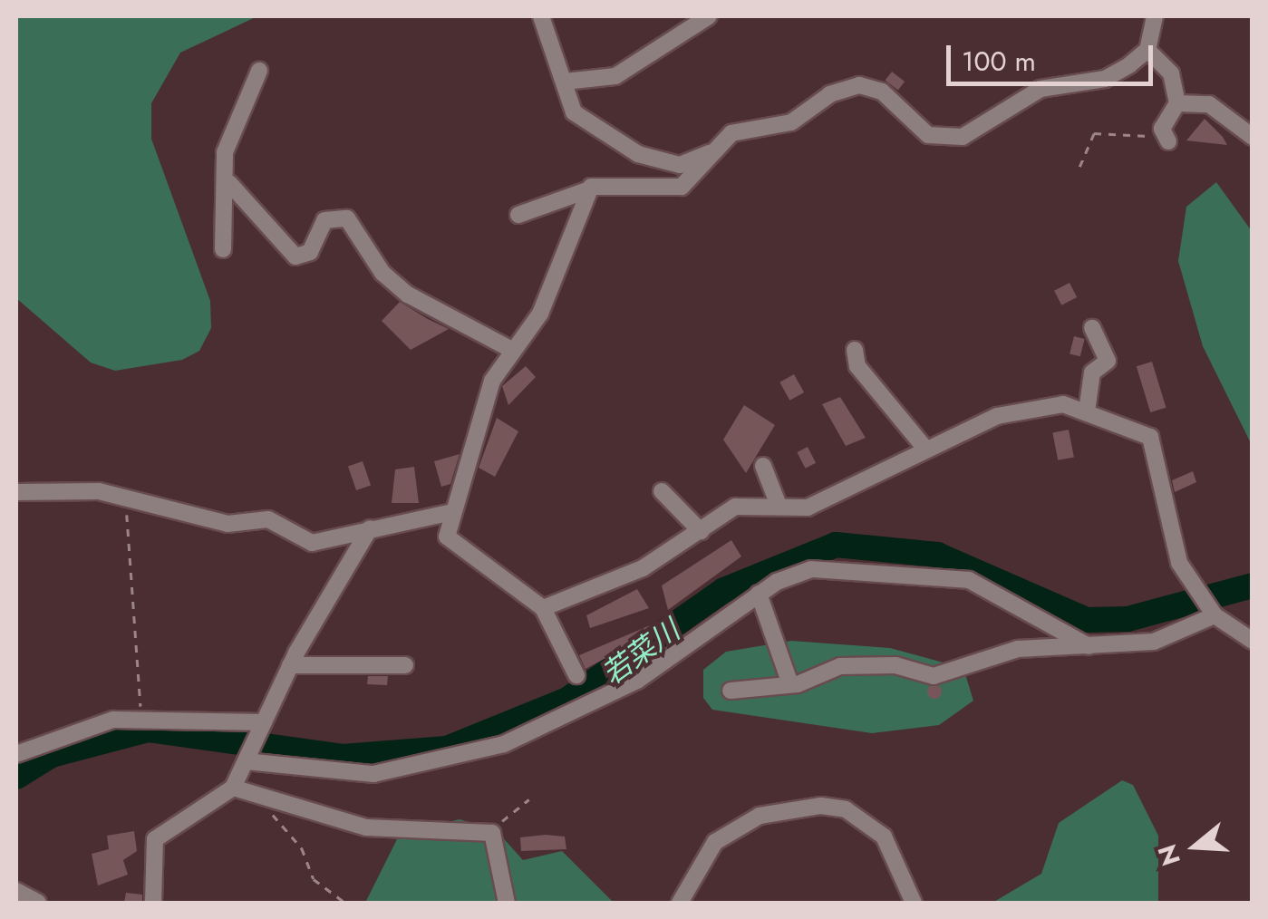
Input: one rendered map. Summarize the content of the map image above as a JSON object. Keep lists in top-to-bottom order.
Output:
{
  "water": ["若菜川"],
  "scale_bar": "100 m",
  "north": "left"
}
